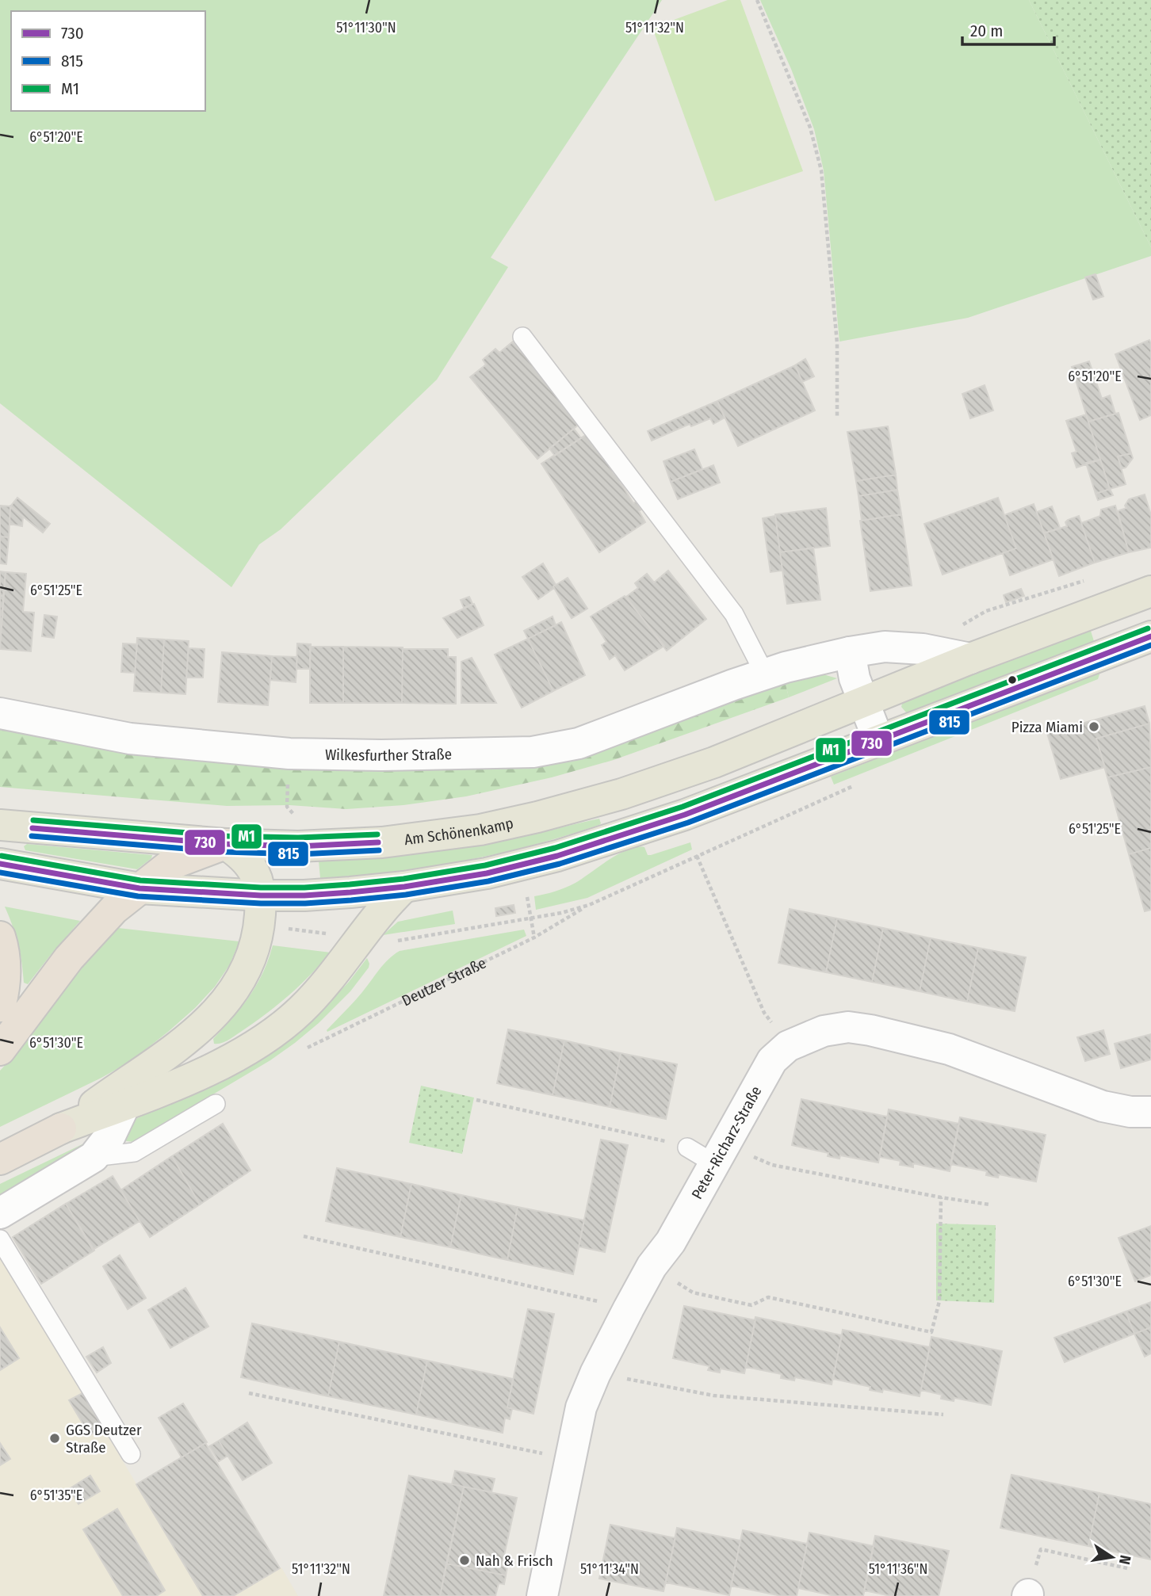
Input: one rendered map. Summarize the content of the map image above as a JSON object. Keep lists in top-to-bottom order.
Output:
{
  "streets": {
    "main road": ["Am Schönenkamp"],
    "street": ["Wilkesfurther Straße", "Peter-Richarz-Straße"],
    "path": ["Deutzer Straße"]
  },
  "places": ["Pizza Miami", "GGS Deutzer Straße", "Nah & Frisch"],
  "lines": ["transit line M1", "transit line 730", "transit line 815"],
  "legend": ["730", "815", "M1"],
  "scale_bar": "20 m",
  "north": "right",
  "coordinates": [
    "51°11'30\"N",
    "51°11'32\"N",
    "6°51'20\"E",
    "6°51'25\"E",
    "6°51'30\"E",
    "6°51'35\"E",
    "51°11'34\"N",
    "51°11'36\"N"
  ]
}
